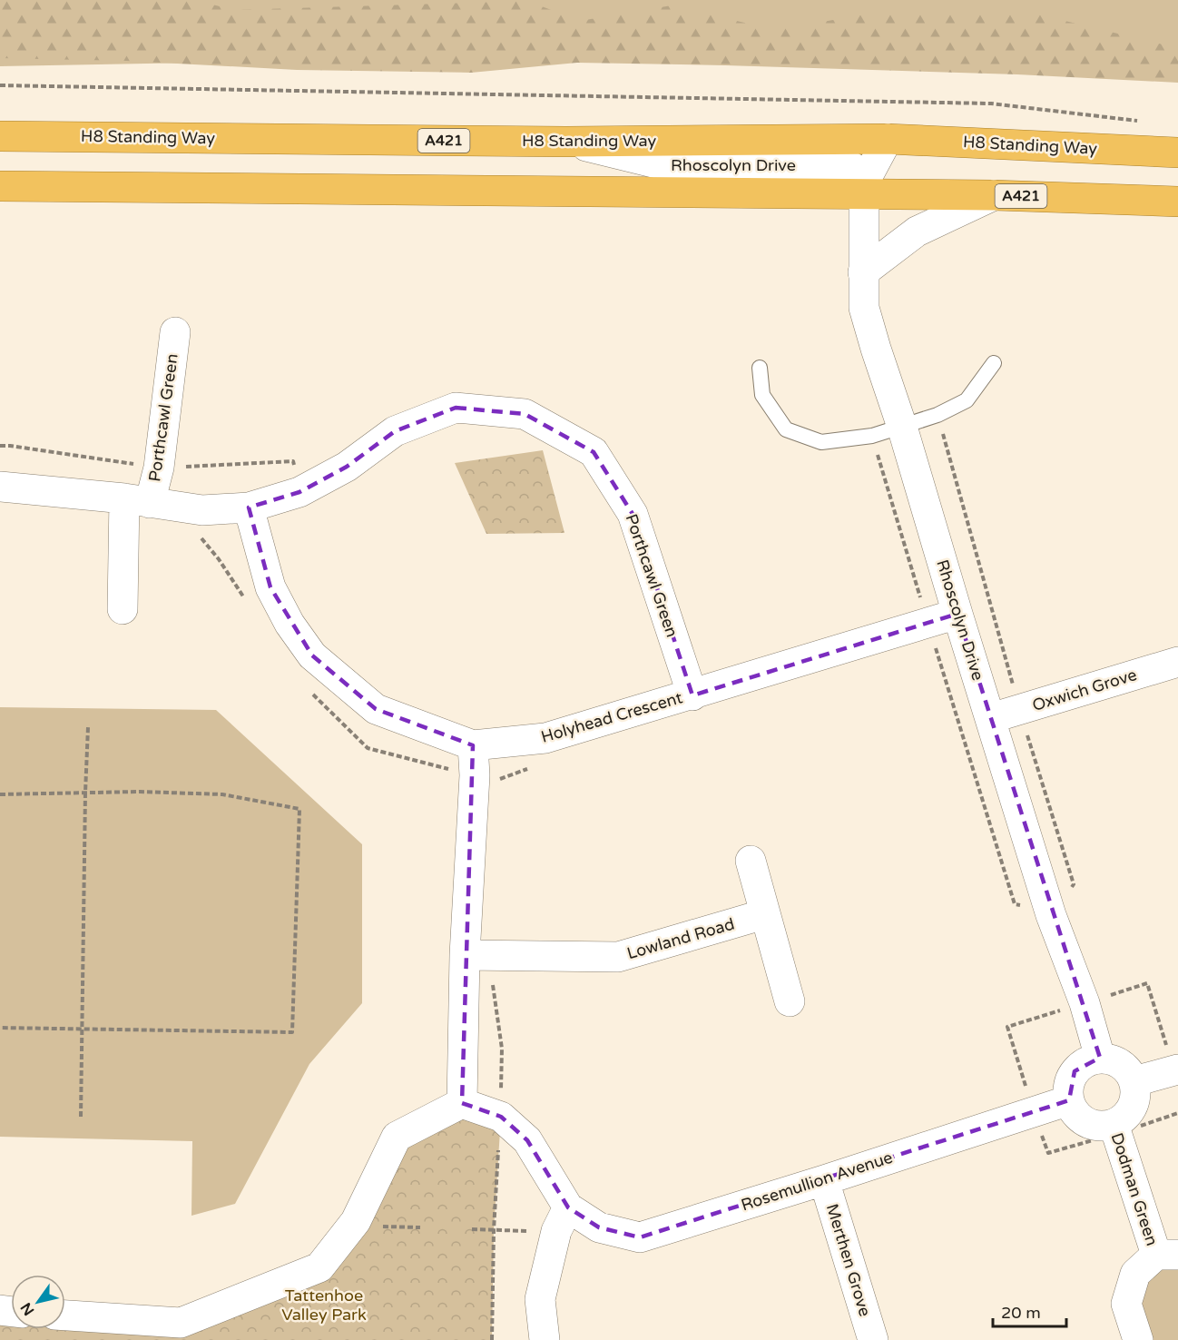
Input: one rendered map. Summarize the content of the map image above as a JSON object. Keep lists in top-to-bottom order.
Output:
{
  "streets": {
    "highway": ["H8 Standing Way", "A421"],
    "street": [
      "Rhoscolyn Drive",
      "Porthcawl Green",
      "Oxwich Grove",
      "Holyhead Crescent",
      "Lowland Road",
      "Rosemullion Avenue",
      "Dodman Green",
      "Merthen Grove"
    ]
  },
  "crossings": [
    ["H8 Standing Way", "Rhoscolyn Drive"],
    ["A421", "Rhoscolyn Drive"],
    ["Rhoscolyn Drive", "Oxwich Grove"],
    ["Rhoscolyn Drive", "Holyhead Crescent"],
    ["Rhoscolyn Drive", "Rosemullion Avenue"],
    ["Rhoscolyn Drive", "Dodman Green"],
    ["Porthcawl Green", "Holyhead Crescent"],
    ["Rosemullion Avenue", "Dodman Green"],
    ["Rosemullion Avenue", "Merthen Grove"]
  ],
  "parks": ["Tattenhoe Valley Park"],
  "scale_bar": "20 m",
  "north": "bottom left"
}
